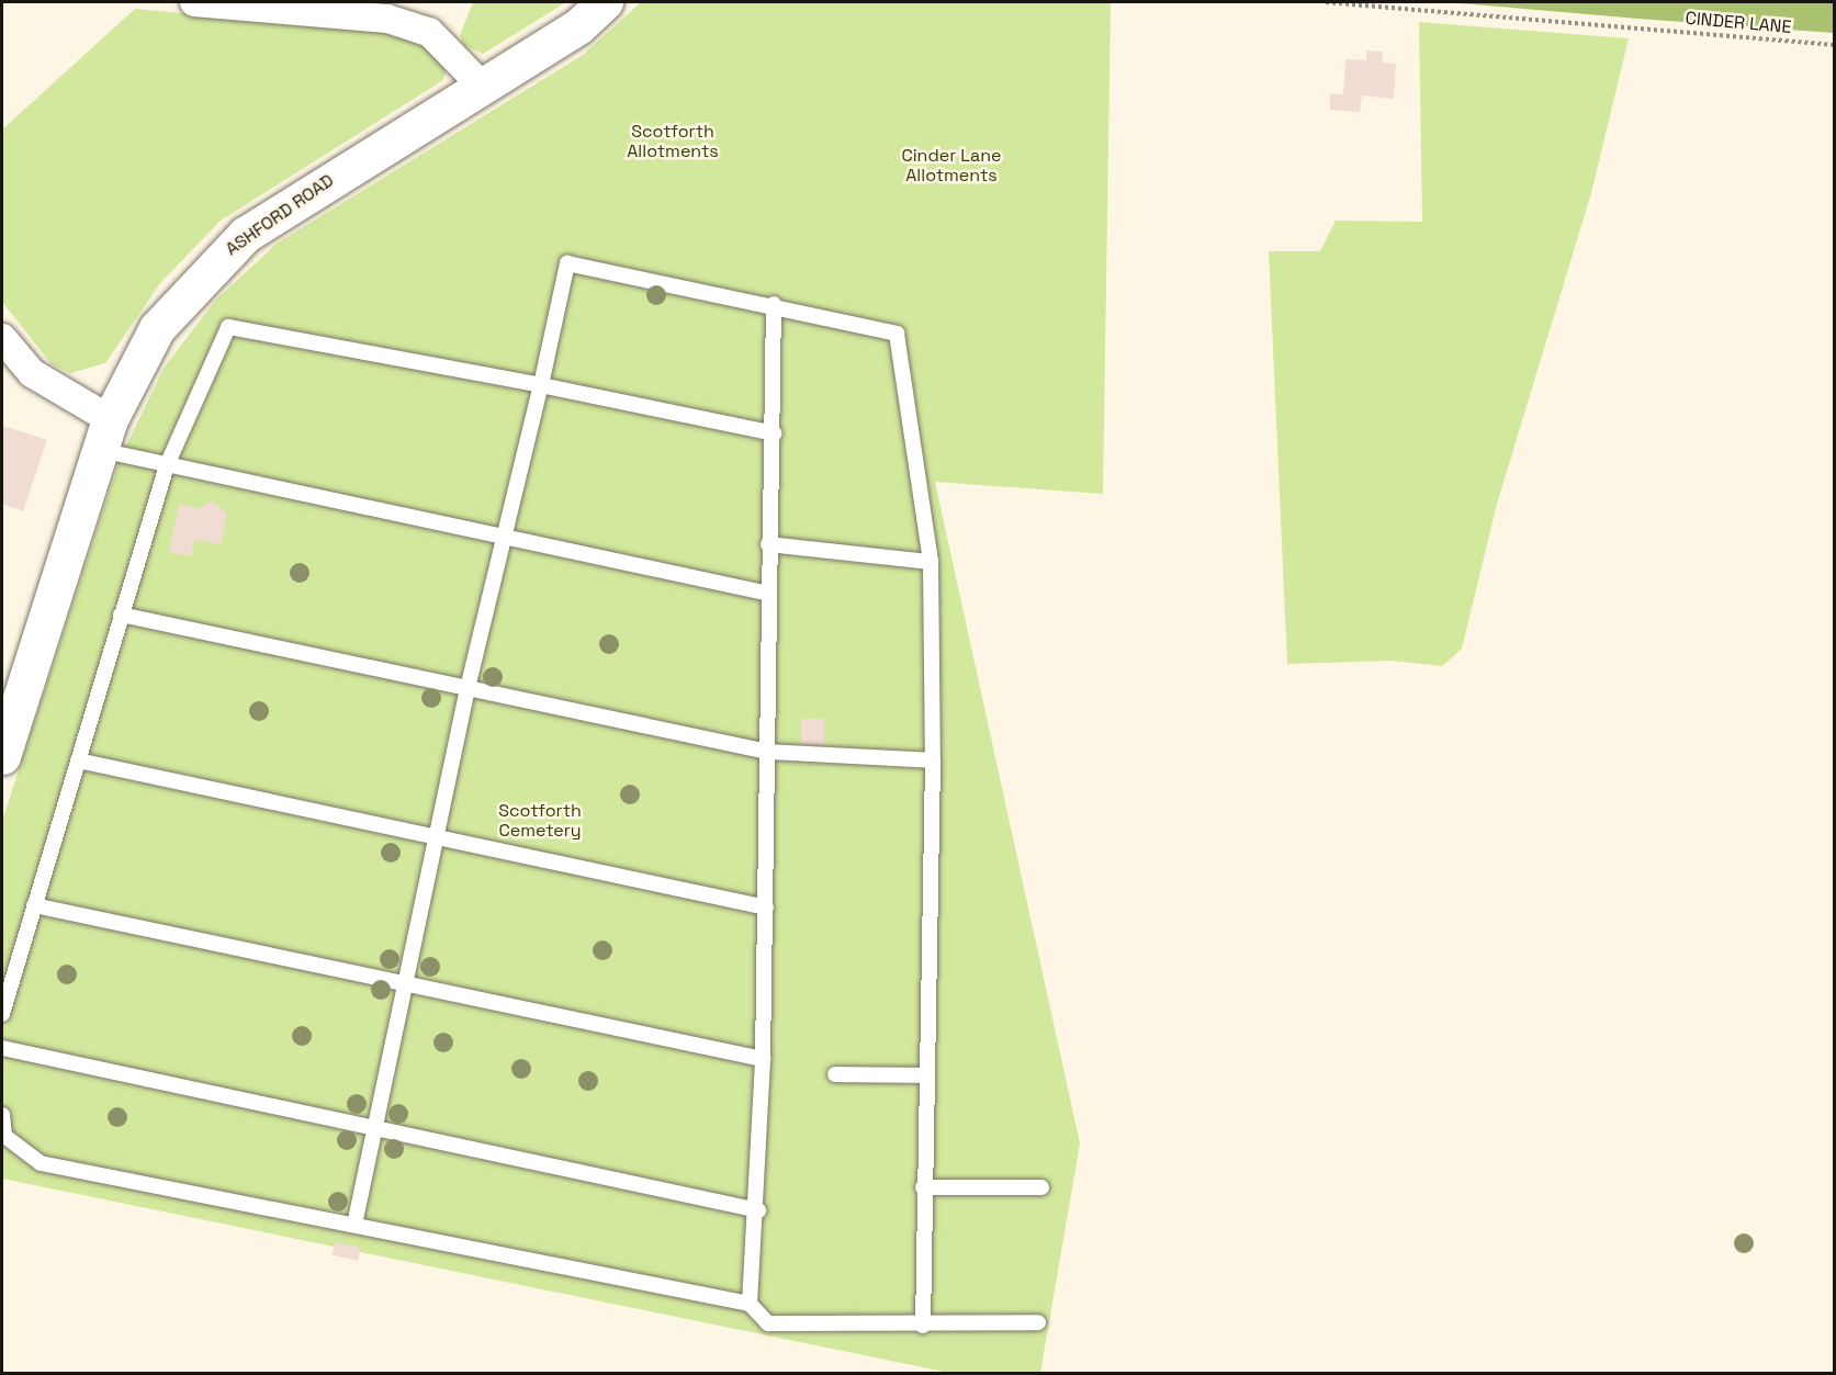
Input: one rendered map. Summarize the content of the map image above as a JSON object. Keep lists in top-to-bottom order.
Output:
{
  "streets": {
    "street": ["ASHFORD ROAD"],
    "path": ["CINDER LANE"]
  },
  "parks": ["Scotforth Allotments", "Cinder Lane Allotments", "Scotforth Cemetery"]
}
